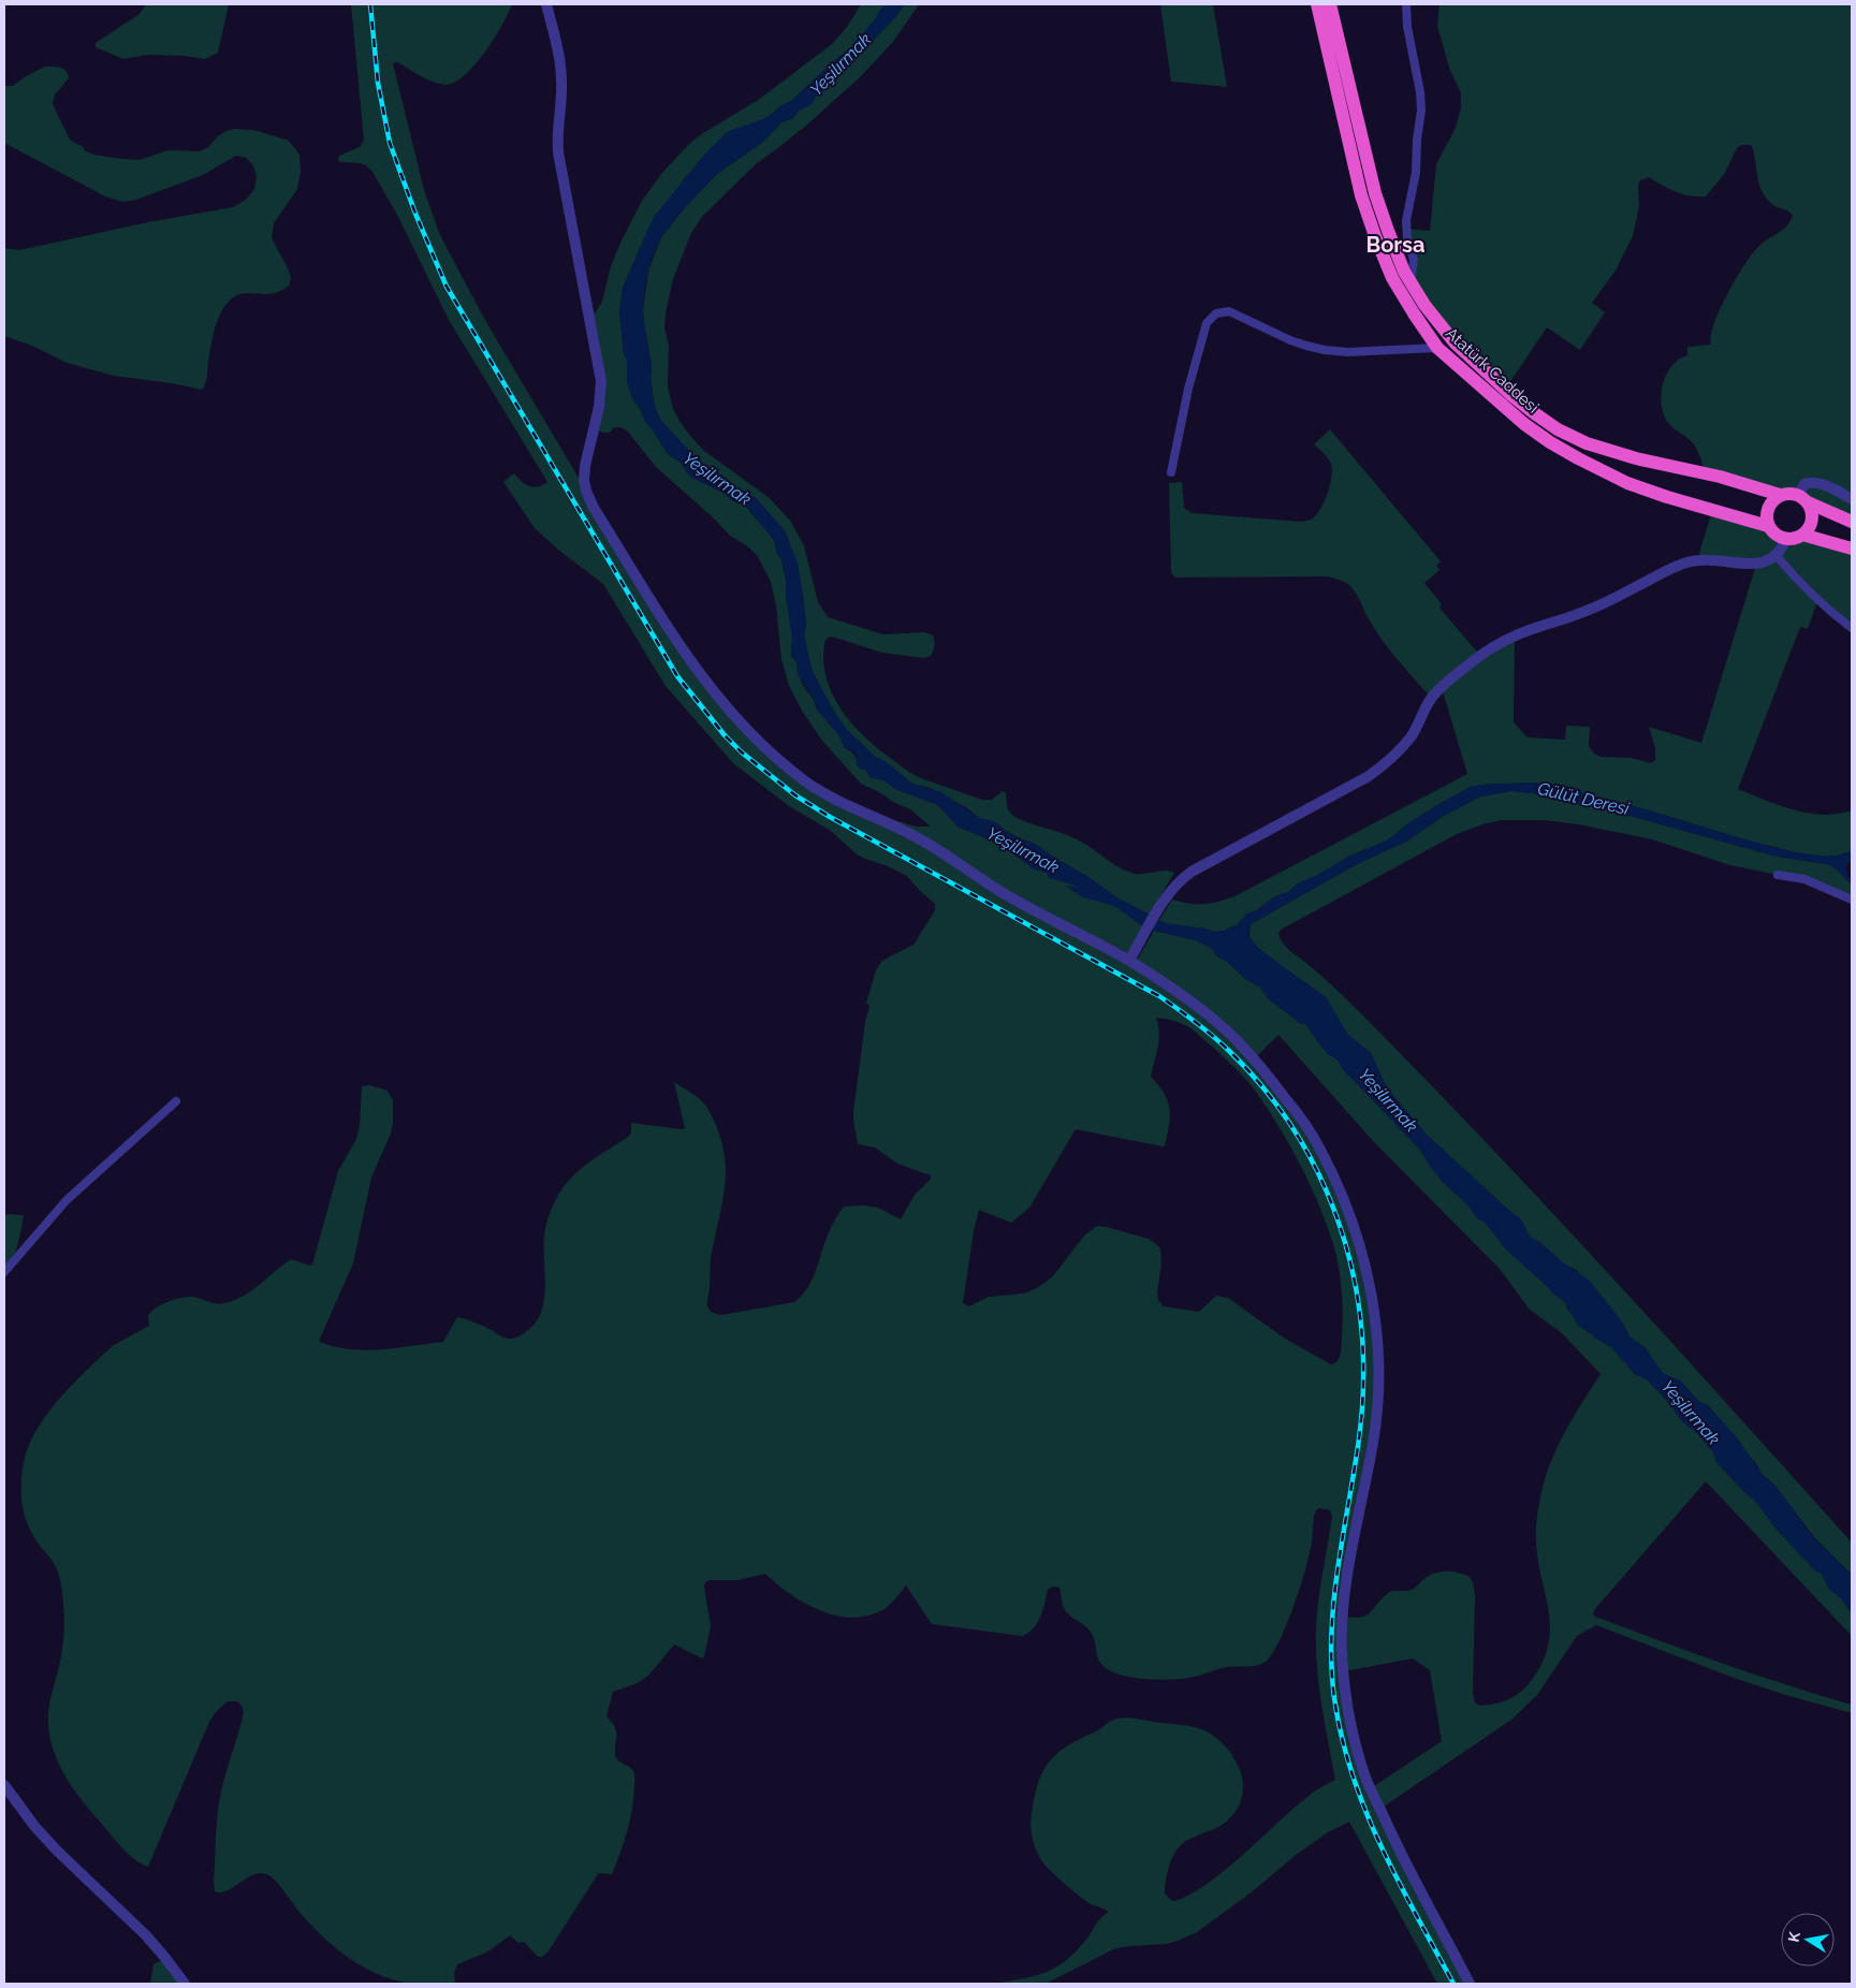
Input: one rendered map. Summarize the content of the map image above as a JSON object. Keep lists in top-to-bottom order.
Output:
{
  "streets": {
    "highway": ["Atatürk Caddesi"]
  },
  "districts": ["Borsa"],
  "water": ["Yeşilırmak", "Gülüt Deresi"],
  "north": "left"
}
